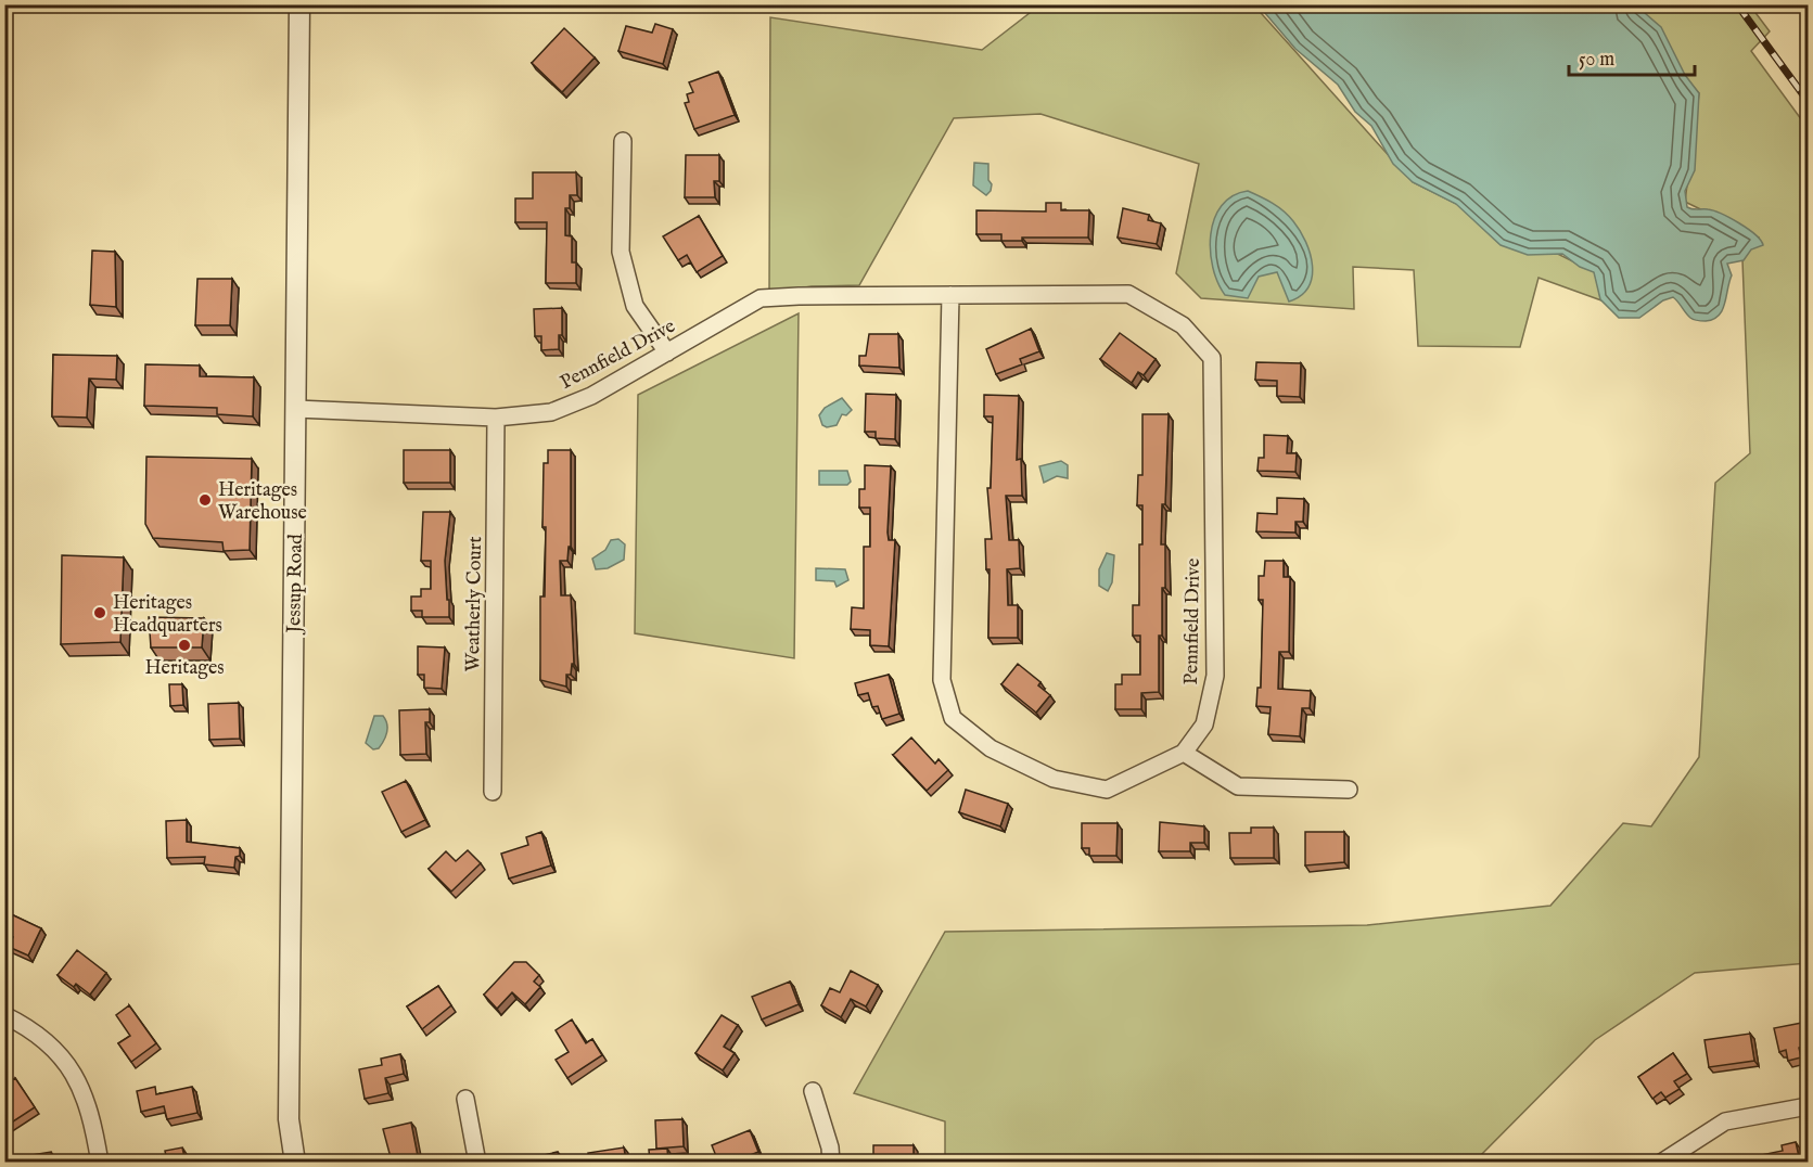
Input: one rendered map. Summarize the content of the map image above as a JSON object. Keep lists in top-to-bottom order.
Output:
{
  "streets": {
    "street": ["Pennfield Drive", "Jessup Road", "Weatherly Court"]
  },
  "crossings": [
    ["Pennfield Drive", "Jessup Road"],
    ["Pennfield Drive", "Weatherly Court"]
  ],
  "places": ["Heritages Warehouse", "Heritages Headquarters", "Heritages"],
  "scale_bar": "50 m"
}
